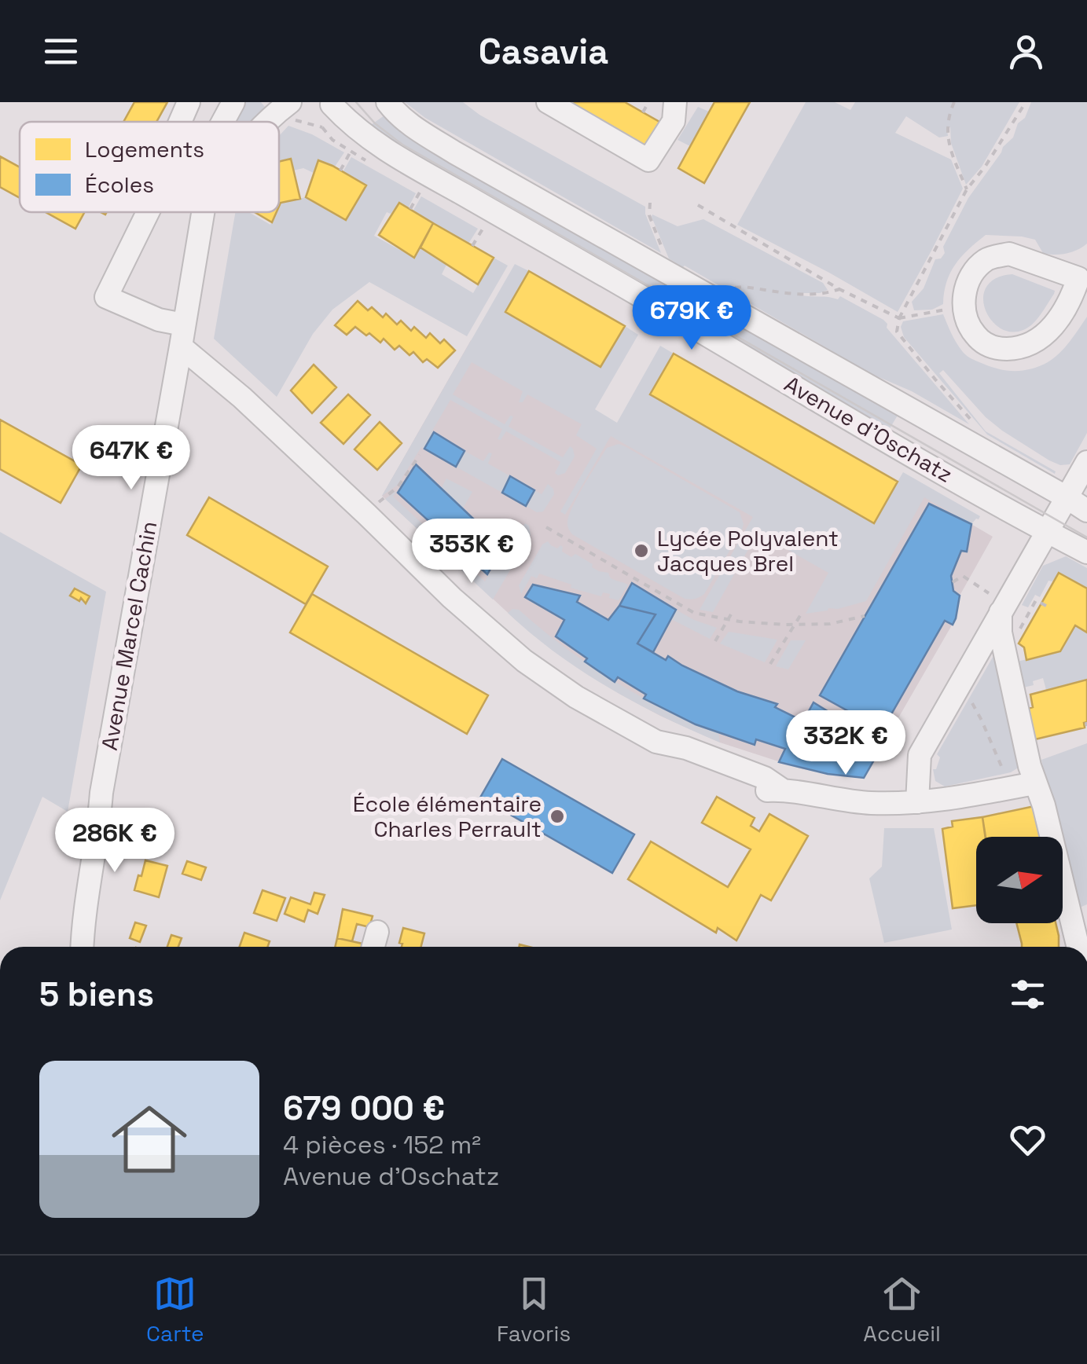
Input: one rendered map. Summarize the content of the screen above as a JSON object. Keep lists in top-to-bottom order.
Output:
{
  "streets": {
    "street": ["Avenue d'Oschatz", "Avenue Marcel Cachin"]
  },
  "places": ["Lycée Polyvalent Jacques Brel", "École élémentaire Charles Perrault"],
  "legend": ["Logements", "Écoles"],
  "north": "right",
  "page": {
    "header": "Casavia",
    "price": [
      "679K €",
      "647K €",
      "353K €",
      "332K €",
      "286K €"
    ],
    "heading": "5 biens",
    "list": [
      {
        "name": "679 000 €",
        "note": "4 pièces · 152 m² · Avenue d'Oschatz"
      }
    ],
    "tabs": ["Carte", "Favoris", "Accueil"]
  }
}
